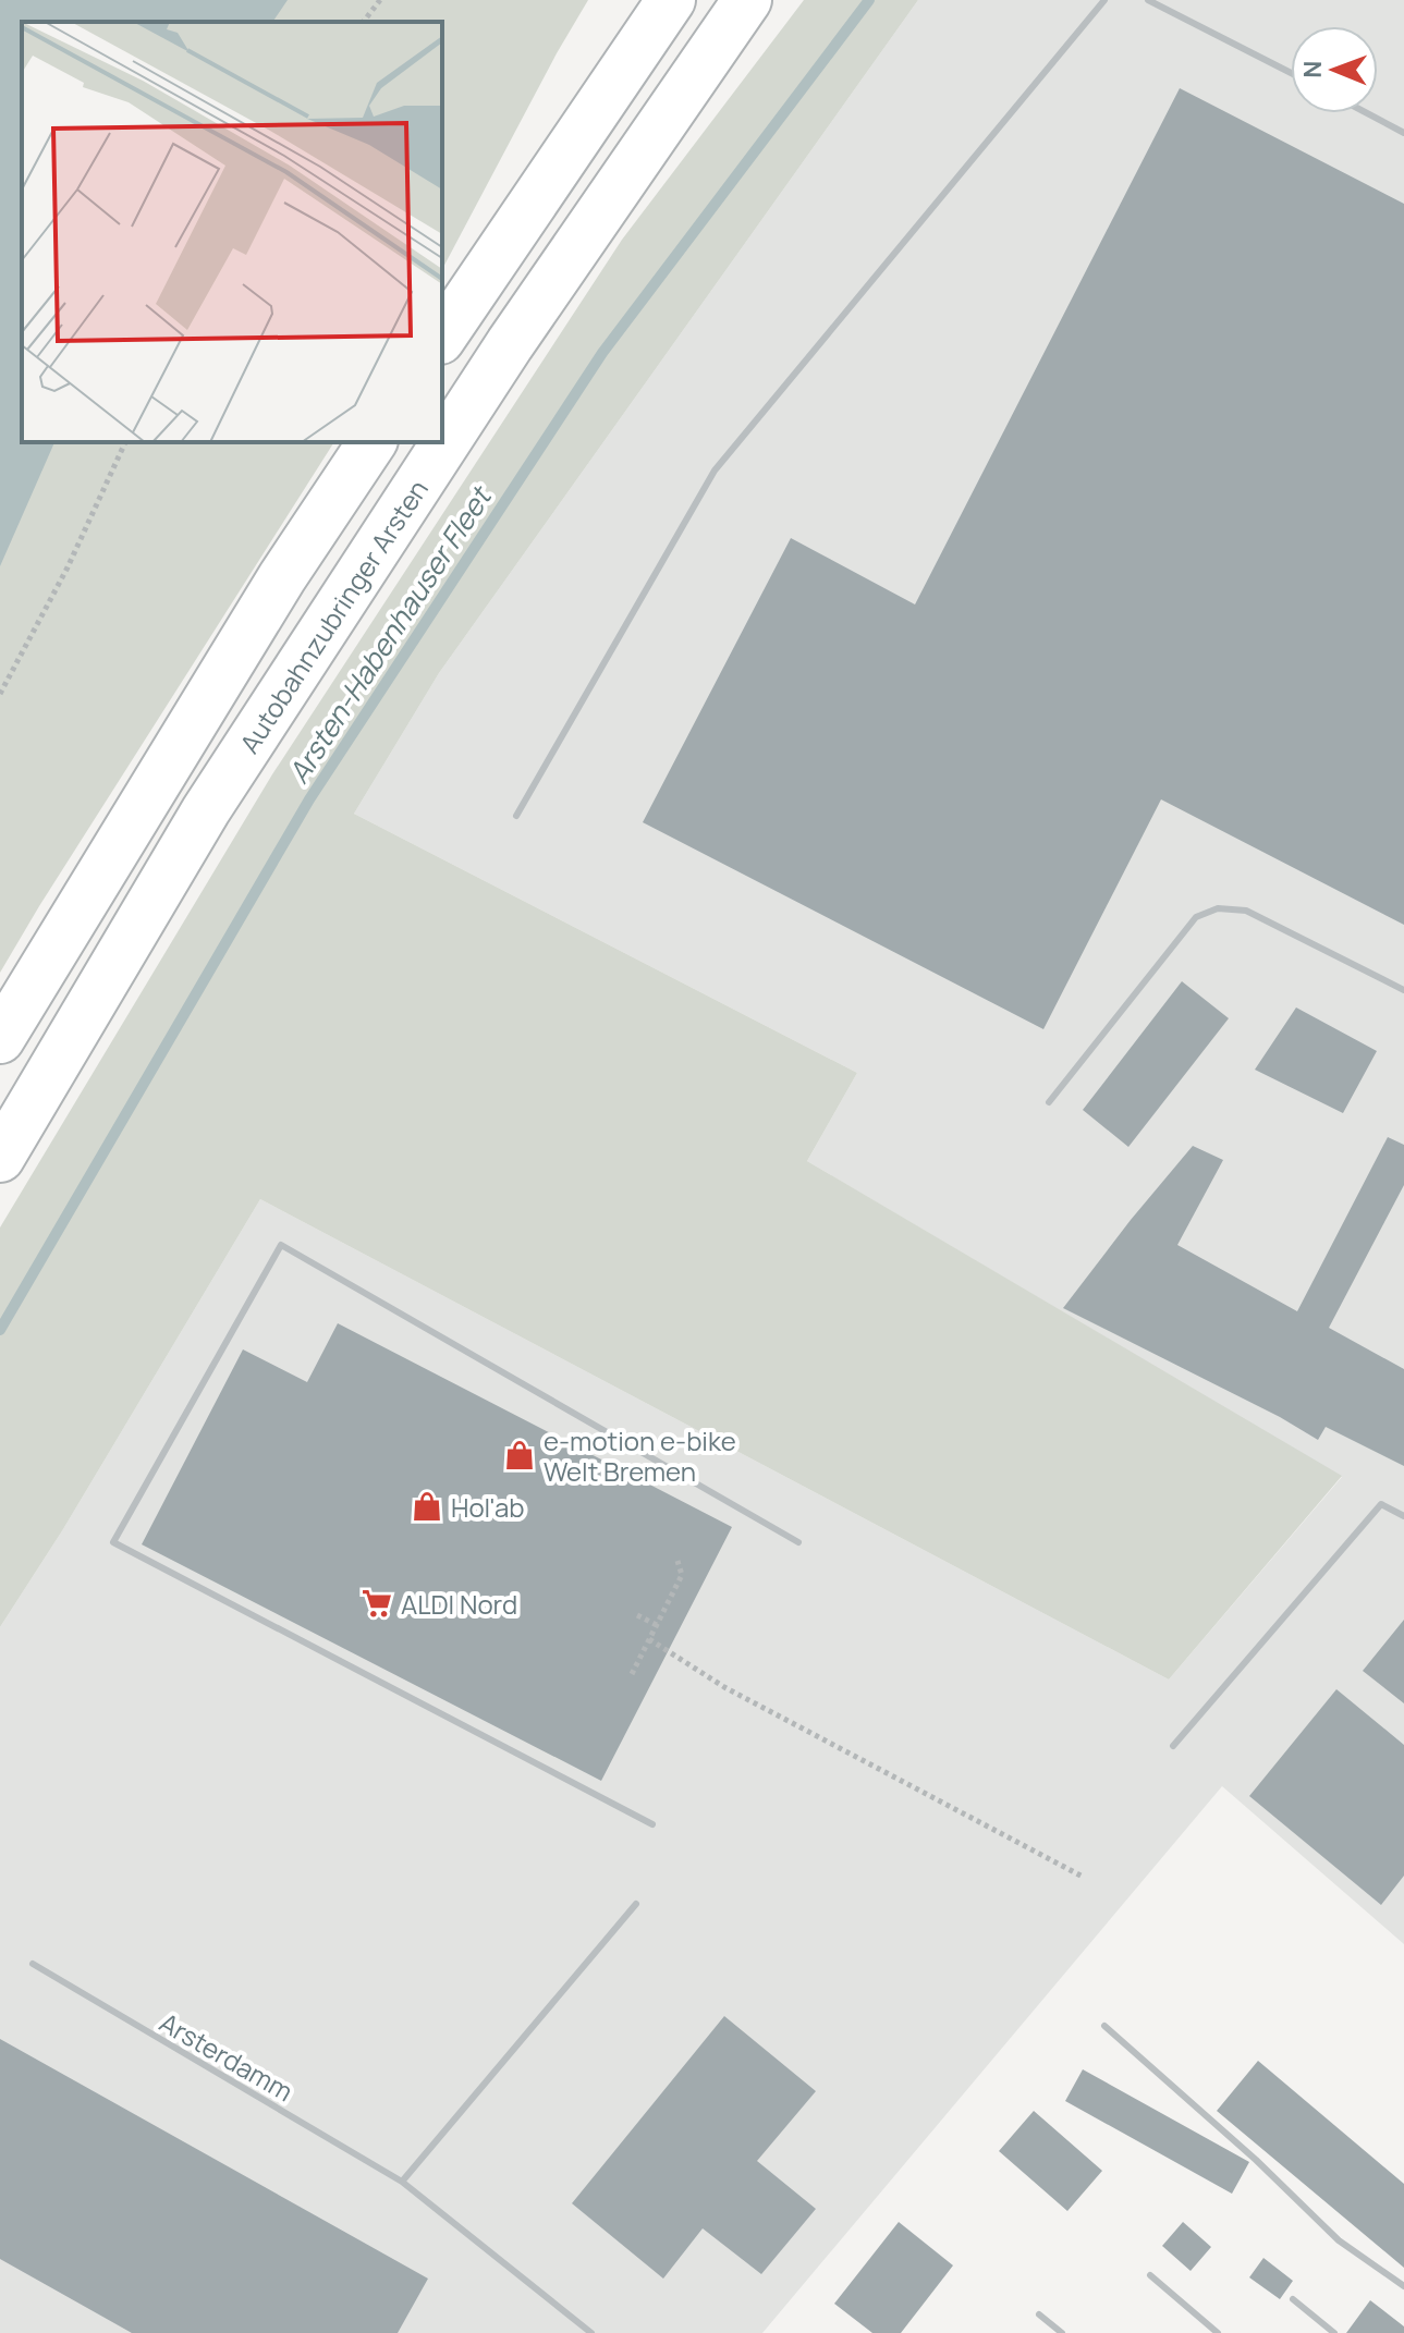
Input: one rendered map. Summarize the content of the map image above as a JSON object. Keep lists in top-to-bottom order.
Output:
{
  "streets": {
    "highway": ["Autobahnzubringer Arsten"],
    "lane": ["Arsterdamm"]
  },
  "water": ["Arsten-Habenhauser Fleet"],
  "places": {
    "shop": ["e-motion e-bike Welt Bremen", "Hol'ab"],
    "supermarket": ["ALDI Nord"]
  },
  "north": "left"
}
